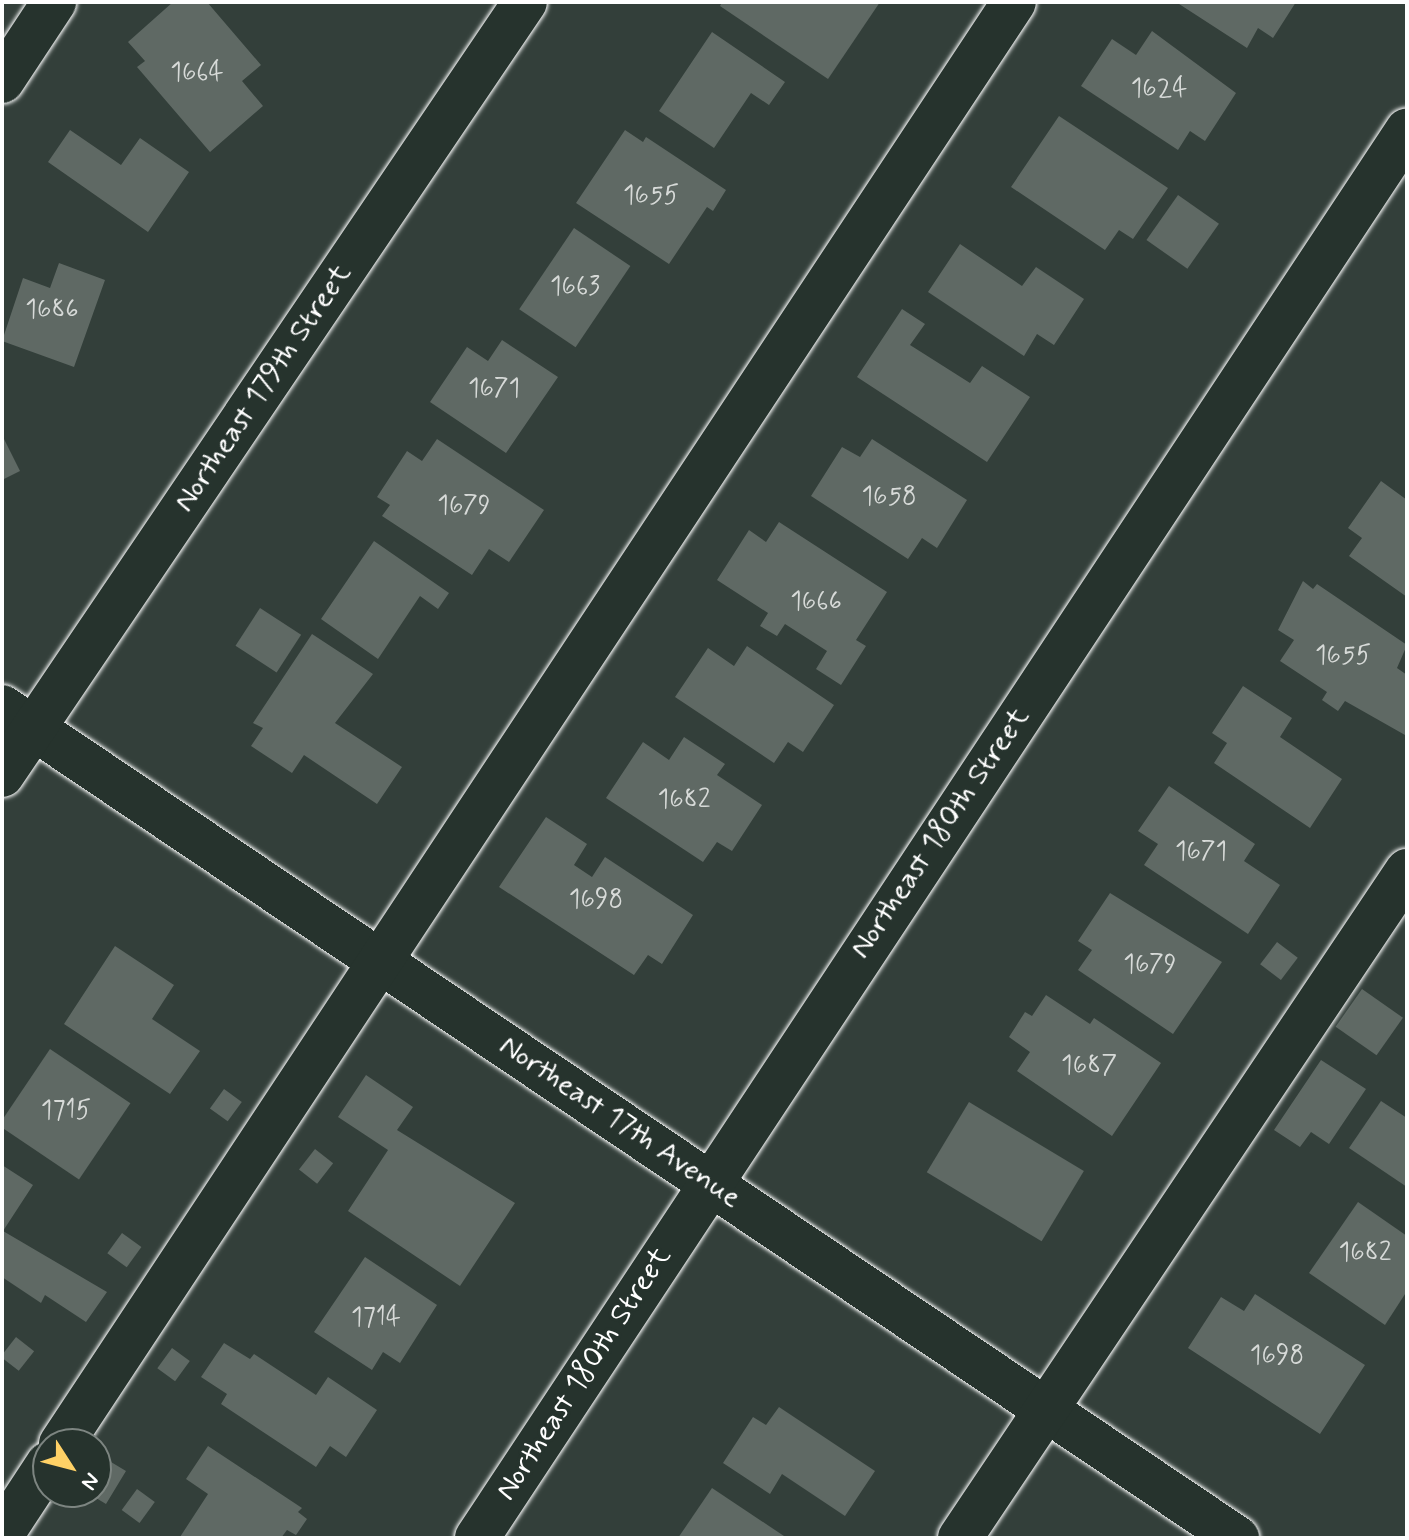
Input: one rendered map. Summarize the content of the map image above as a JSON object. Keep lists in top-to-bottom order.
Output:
{
  "streets": {
    "street": ["Northeast 179th Street", "Northeast 180th Street", "Northeast 17th Avenue"]
  },
  "crossings": [
    ["Northeast 179th Street", "Northeast 17th Avenue"],
    ["Northeast 180th Street", "Northeast 17th Avenue"]
  ],
  "house_numbers": [
    "1664",
    "1624",
    "1655",
    "1663",
    "1686",
    "1671",
    "1658",
    "1679",
    "1666",
    "1655",
    "1682",
    "1671",
    "1698",
    "1679",
    "1687",
    "1715",
    "1682",
    "1714",
    "1698"
  ],
  "north": "bottom right"
}
